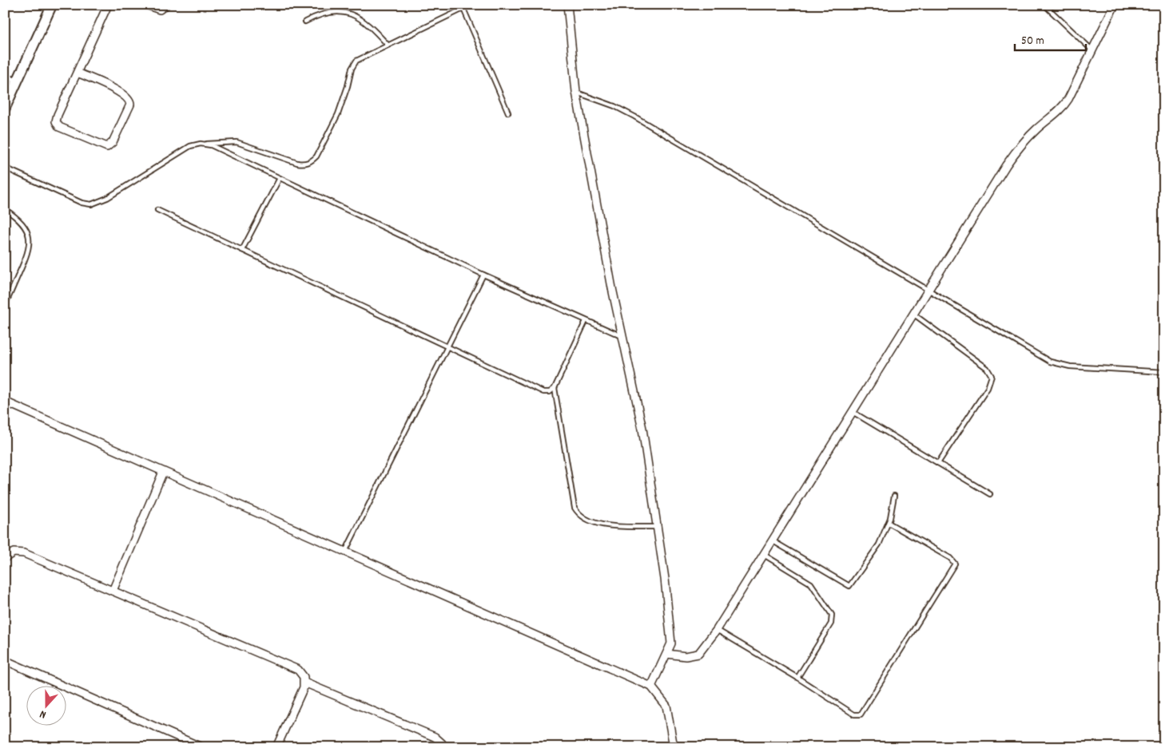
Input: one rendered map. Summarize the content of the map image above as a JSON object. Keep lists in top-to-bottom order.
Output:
{
  "scale_bar": "50 m",
  "north": "bottom"
}
